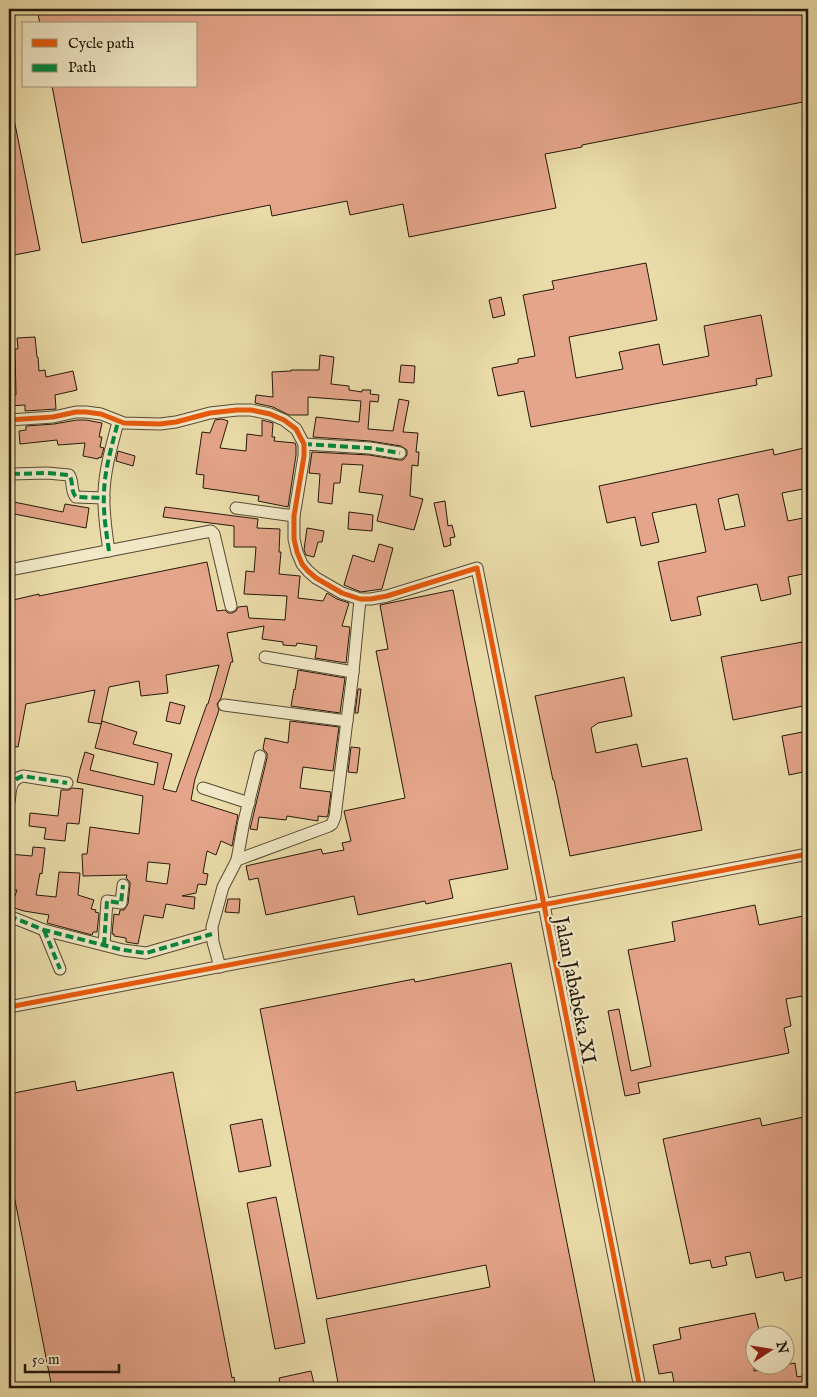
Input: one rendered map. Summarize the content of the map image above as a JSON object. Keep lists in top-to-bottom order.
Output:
{
  "streets": {
    "street": ["Jalan Jababeka XI"]
  },
  "legend": ["Cycle path", "Path"],
  "scale_bar": "50 m",
  "north": "right"
}
